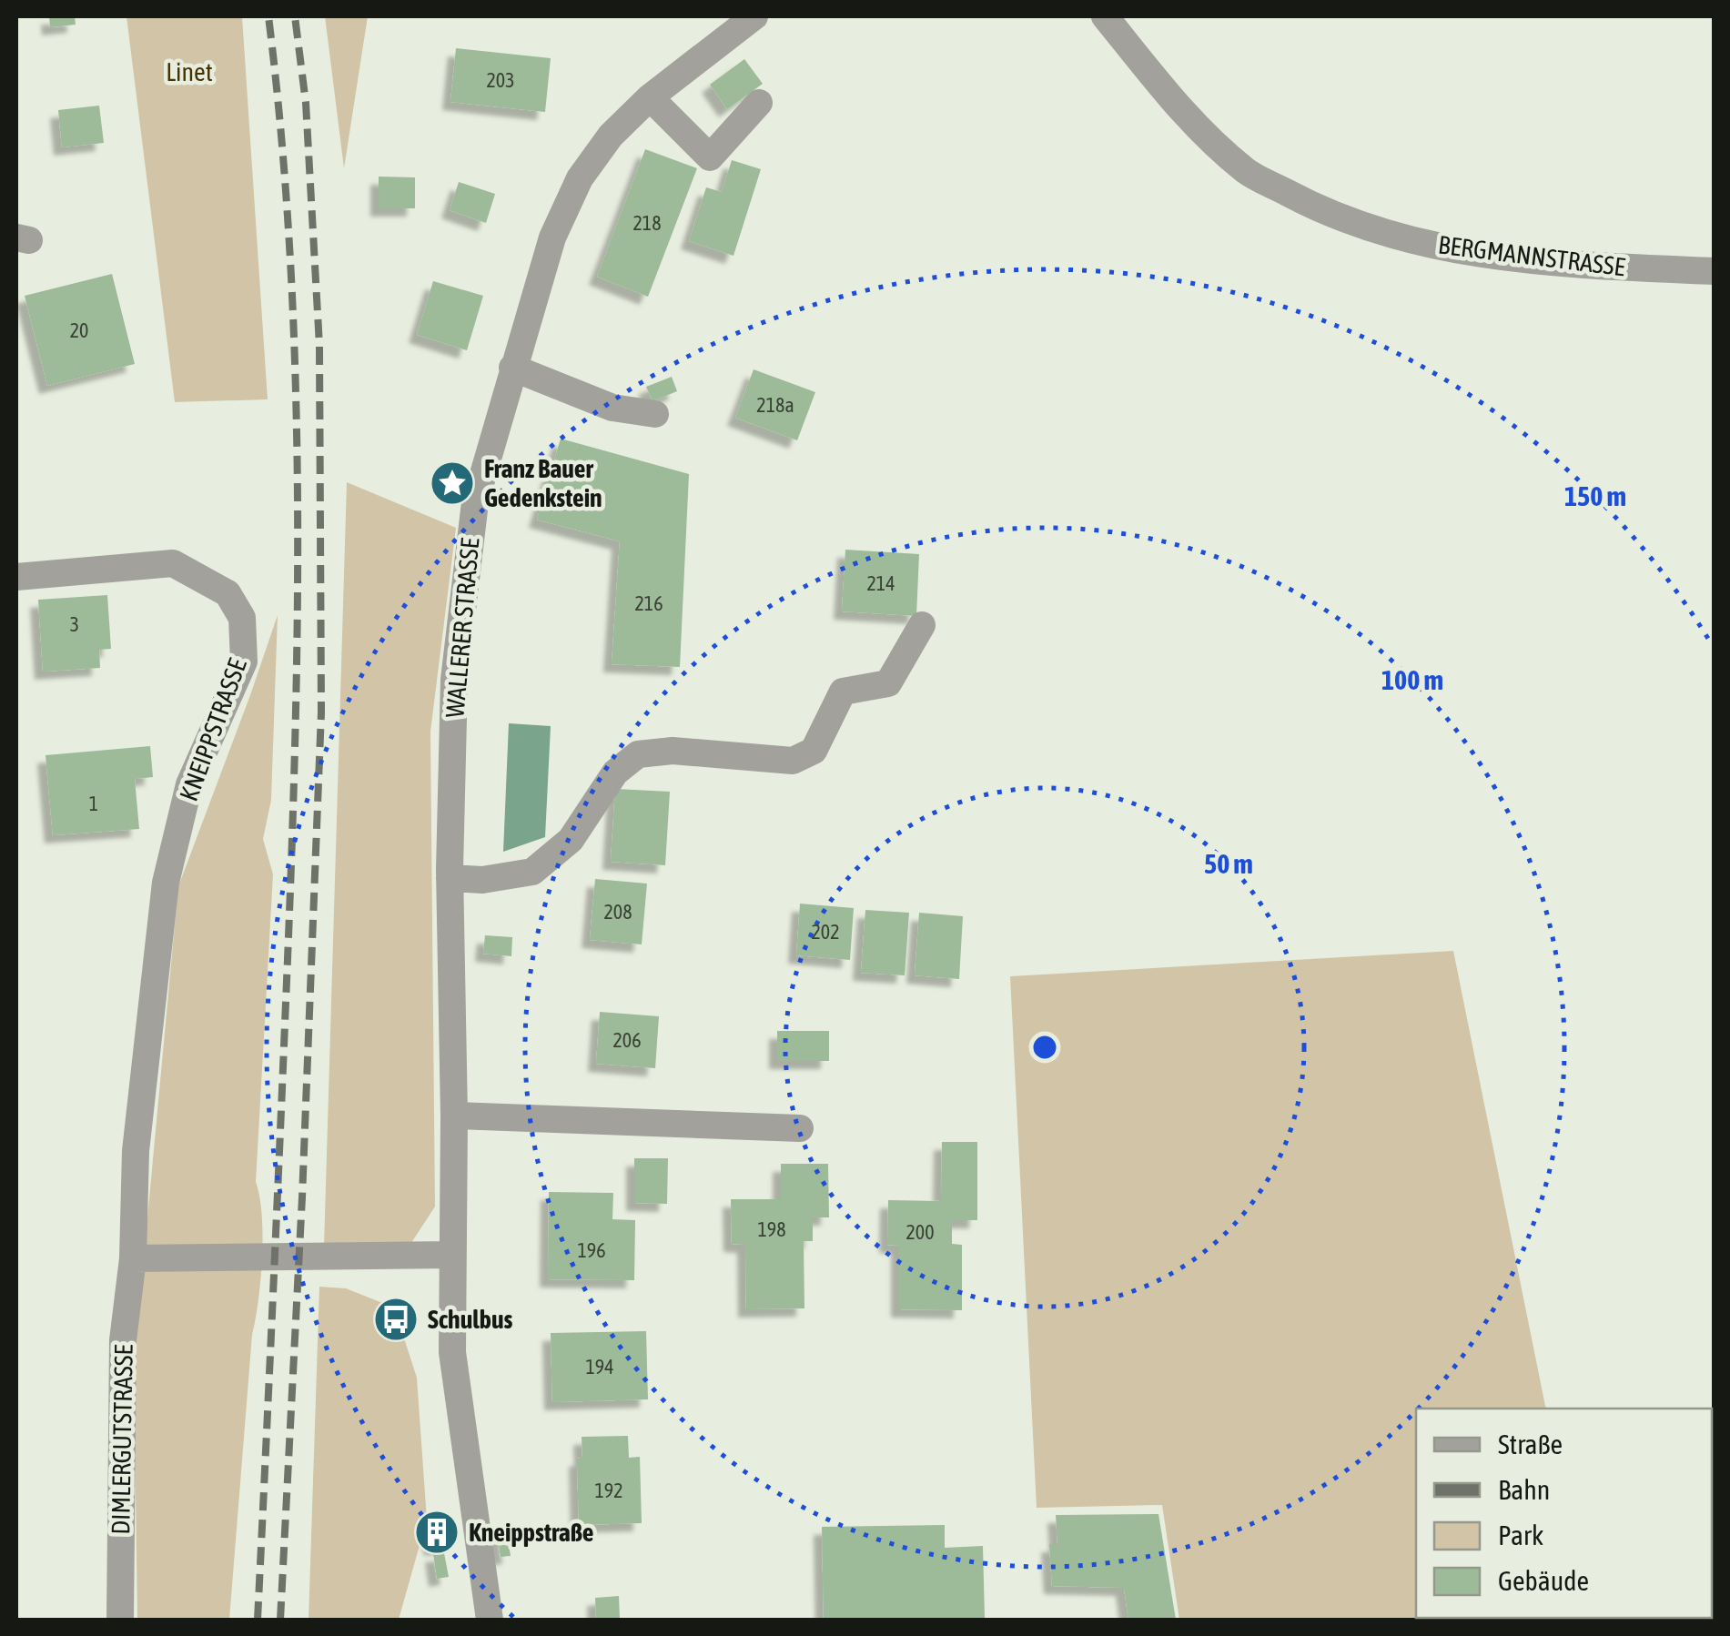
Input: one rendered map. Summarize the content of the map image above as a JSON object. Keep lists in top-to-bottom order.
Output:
{
  "streets": {
    "street": [
      "BERGMANNSTRASSE",
      "WALLERER STRASSE",
      "KNEIPPSTRASSE",
      "DIMLERGUTSTRASSE"
    ]
  },
  "crossings": [
    ["KNEIPPSTRASSE", "DIMLERGUTSTRASSE"]
  ],
  "parks": ["Linet"],
  "places": {
    "place": ["Franz Bauer Gedenkstein"],
    "bus stop": ["Schulbus"],
    "building": ["Kneippstraße"]
  },
  "house_numbers": [
    "203",
    "218",
    "20",
    "218a",
    "214",
    "216",
    "3",
    "1",
    "208",
    "202",
    "206",
    "198",
    "200",
    "196",
    "194",
    "192"
  ],
  "legend": [
    "Straße",
    "Bahn",
    "Park",
    "Gebäude"
  ],
  "rings": ["150 m", "100 m", "50 m"]
}
